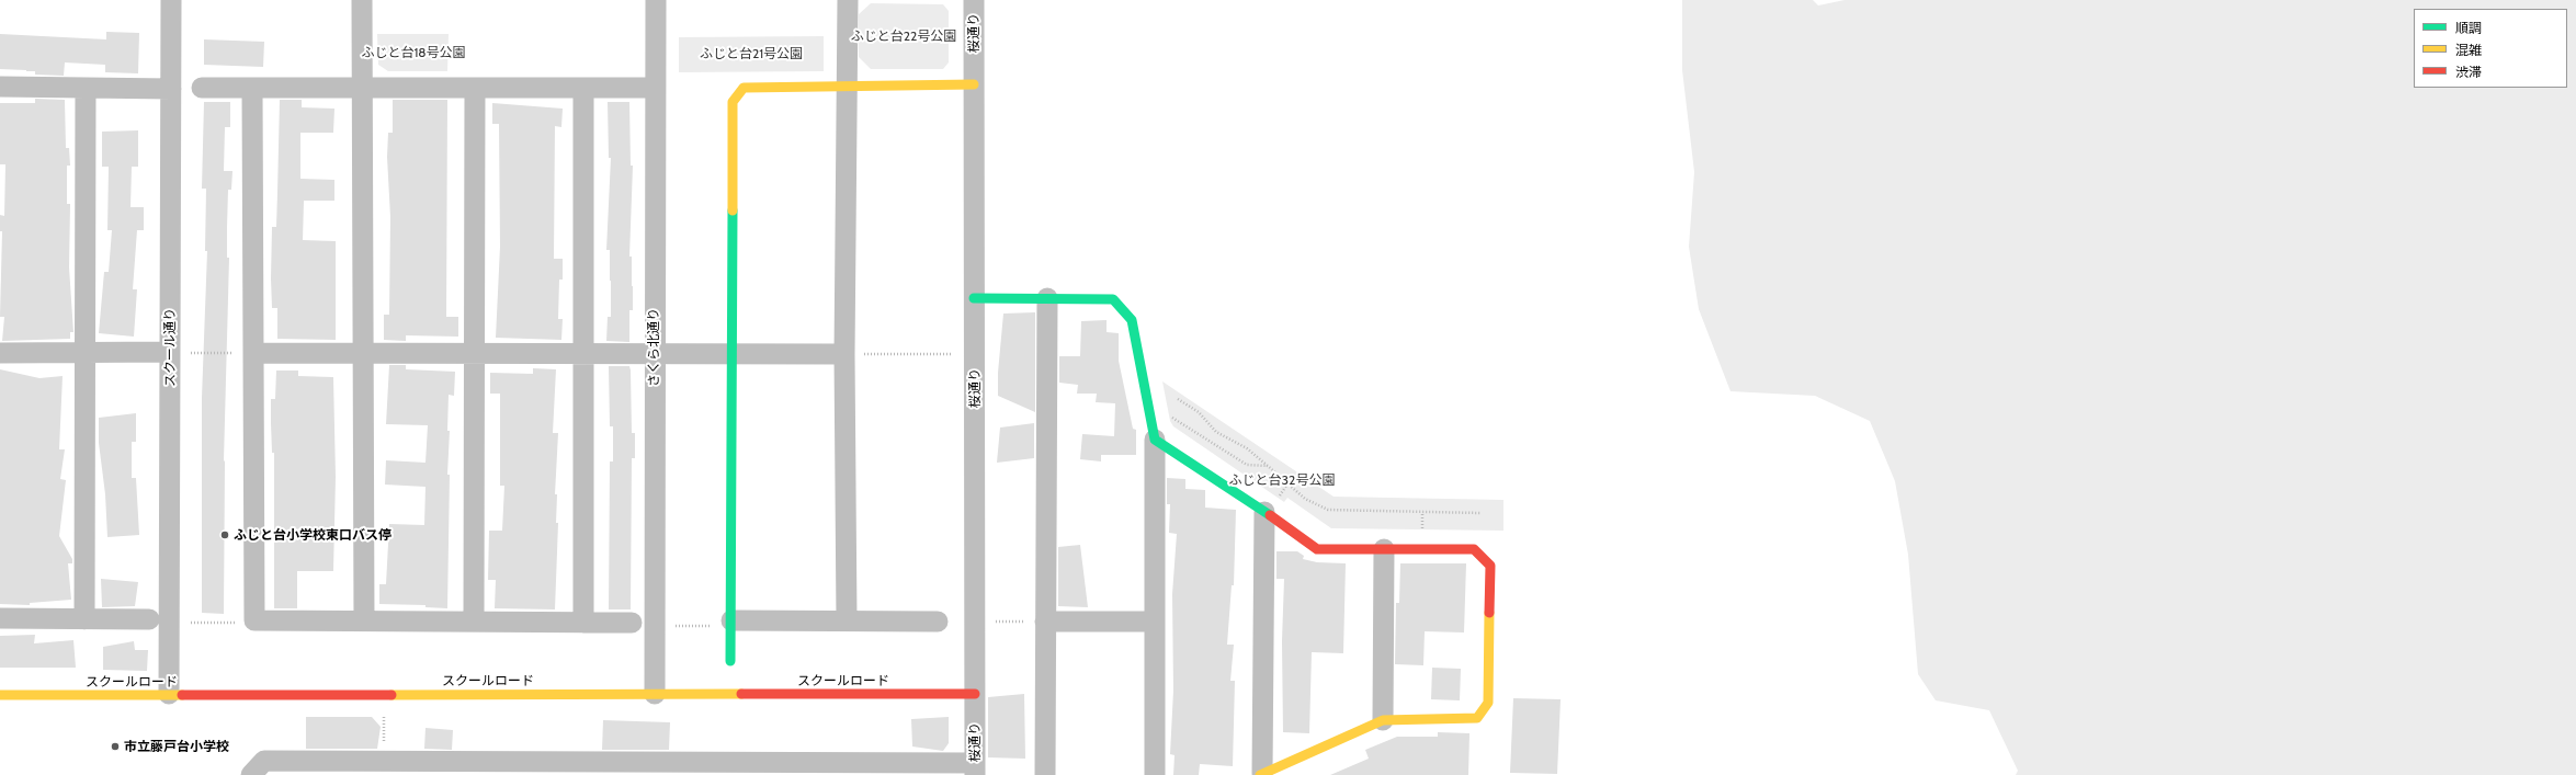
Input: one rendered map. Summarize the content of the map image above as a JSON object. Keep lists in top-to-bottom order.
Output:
{
  "streets": {
    "street": [
      "桜通り",
      "スクール通り",
      "さくら北通り",
      "スクールロード"
    ]
  },
  "crossings": [
    ["桜通り", "スクールロード"],
    ["スクール通り", "スクールロード"],
    ["さくら北通り", "スクールロード"]
  ],
  "parks": [
    "ふじと台22号公園",
    "ふじと台18号公園",
    "ふじと台21号公園",
    "ふじと台32号公園"
  ],
  "places": ["ふじと台小学校東口バス停", "市立藤戸台小学校"],
  "legend": ["順調", "混雑", "渋滞"]
}
